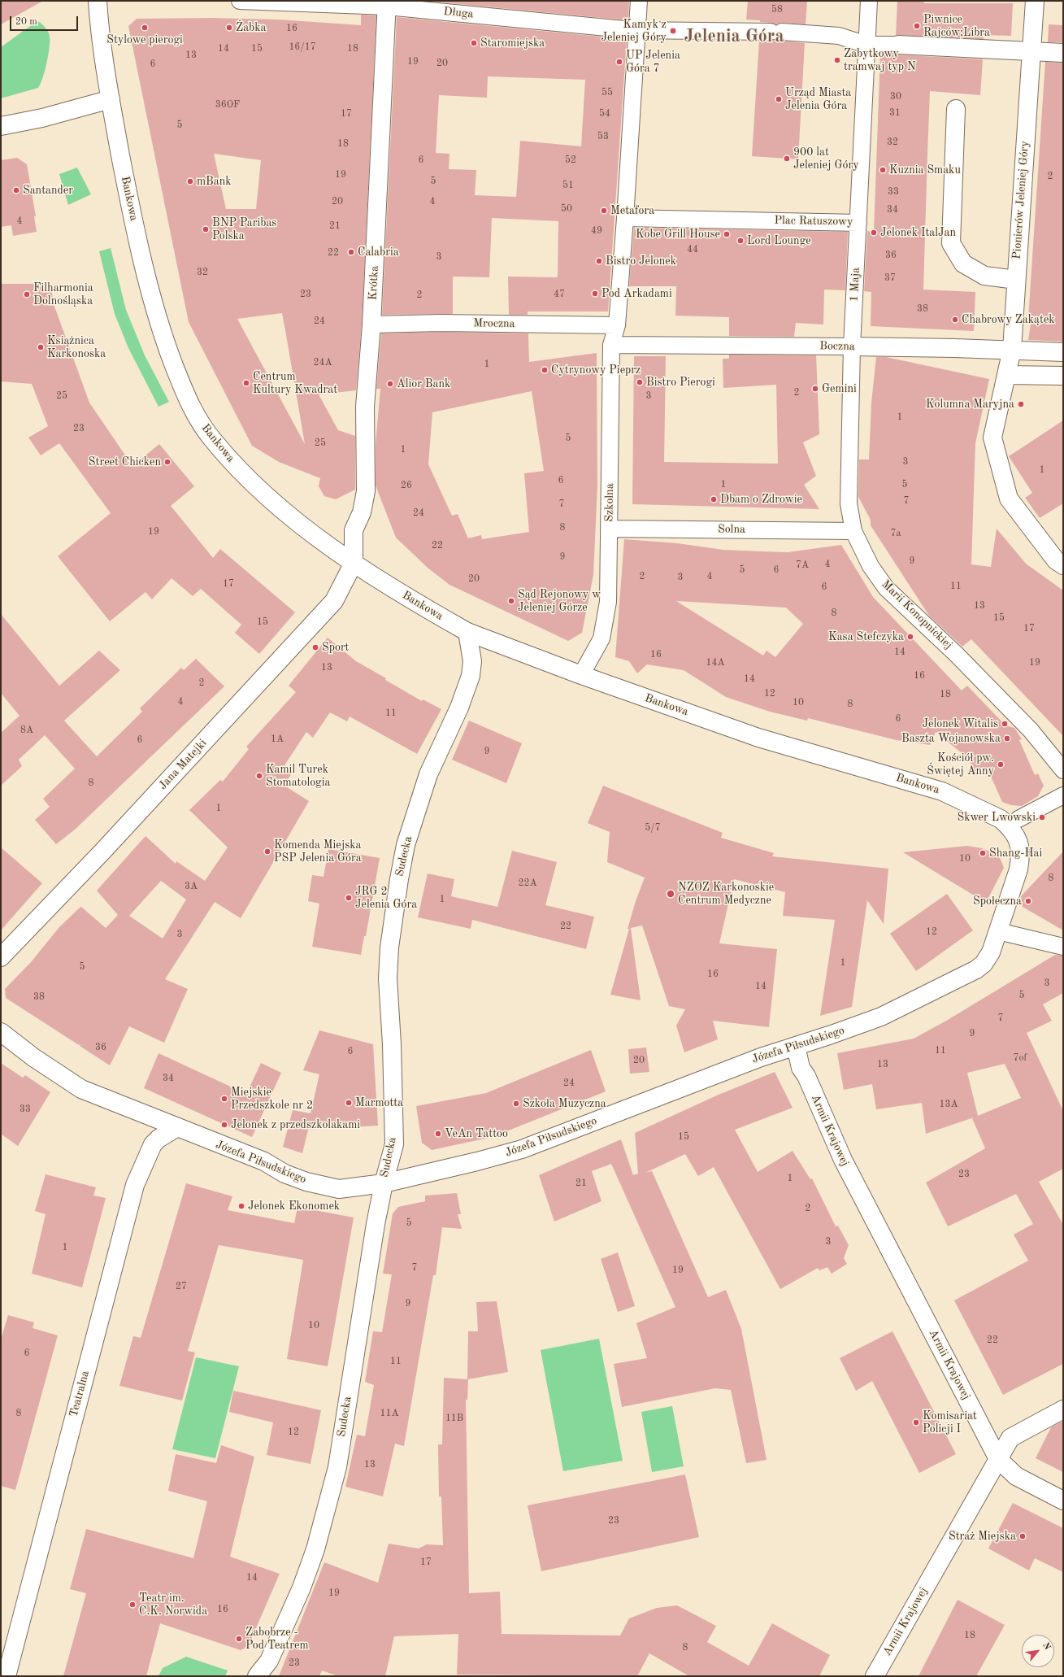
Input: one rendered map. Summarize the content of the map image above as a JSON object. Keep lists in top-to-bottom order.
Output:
{
  "streets": {
    "street": [
      "Długa",
      "Bankowa",
      "Pionierów Jeleniej Góry",
      "Plac Ratuszowy",
      "Krótka",
      "1 Maja",
      "Mroczna",
      "Boczna",
      "Szkolna",
      "Solna",
      "Marii Konopnickiej",
      "Jana Matejki",
      "Sudecka",
      "Józefa Piłsudskiego",
      "Armii Krajowej",
      "Teatralna"
    ]
  },
  "crossings": [
    ["Długa", "Krótka"],
    ["Bankowa", "Krótka"],
    ["Bankowa", "Szkolna"],
    ["Bankowa", "Jana Matejki"],
    ["Bankowa", "Sudecka"],
    ["Bankowa", "Józefa Piłsudskiego"],
    ["Pionierów Jeleniej Góry", "Boczna"],
    ["Plac Ratuszowy", "1 Maja"],
    ["Krótka", "Mroczna"],
    ["Krótka", "Jana Matejki"],
    ["1 Maja", "Boczna"],
    ["1 Maja", "Marii Konopnickiej"],
    ["Mroczna", "Szkolna"],
    ["Boczna", "Szkolna"],
    ["Boczna", "Marii Konopnickiej"],
    ["Szkolna", "Solna"],
    ["Solna", "Marii Konopnickiej"],
    ["Sudecka", "Józefa Piłsudskiego"],
    ["Józefa Piłsudskiego", "Armii Krajowej"],
    ["Józefa Piłsudskiego", "Teatralna"]
  ],
  "districts": ["Jelenia Góra"],
  "places": [
    "Piwnice Rajców;Libra",
    "Stylowe pierogi",
    "Żabka",
    "Kamyk z Jeleniej Góry",
    "Staromiejska",
    "Zabytkowy tramwaj typ N",
    "UP Jelenia Góra 7",
    "Urząd Miasta Jelenia Góra",
    "900 lat Jeleniej Góry",
    "Kuznia Smaku",
    "mBank",
    "Santander",
    "Metafora",
    "BNP Paribas Polska",
    "Jelonek ItalJan",
    "Kobe Grill House",
    "Lord Lounge",
    "Calabria",
    "Bistro Jelonek",
    "Pod Arkadami",
    "Filharmonia Dolnośląska",
    "Chabrowy Zakątek",
    "Książnica Karkonoska",
    "Cytrynowy Pieprz",
    "Bistro Pierogi",
    "Centrum Kultury Kwadrat",
    "Alior Bank",
    "Gemini",
    "Kolumna Maryjna",
    "Street Chicken",
    "Dbam o Zdrowie",
    "Sąd Rejonowy w Jeleniej Górze",
    "Kasa Stefczyka",
    "Sport",
    "Jelonek Witalis",
    "Baszta Wojanowska",
    "Kościół pw. Świętej Anny",
    "Kamil Turek Stomatologia",
    "Skwer Lwowski",
    "Komenda Miejska PSP Jelenia Góra",
    "Shang-Hai",
    "NZOZ Karkonoskie Centrum Medyczne",
    "JRG 2 Jelenia Góra",
    "Społeczna",
    "Miejskie Przedszkole nr 2",
    "Marmotta",
    "Szkoła Muzyczna",
    "Jelonek z przedszkolakami",
    "VeAn Tattoo",
    "Jelonek Ekonomek",
    "Komisariat Policji I",
    "Straż Miejska",
    "Teatr im. C.K. Norwida",
    "Zabobrze - Pod Teatrem"
  ],
  "house_numbers": [
    "58",
    "16",
    "16/17",
    "14",
    "15",
    "18",
    "13",
    "19",
    "20",
    "6",
    "55",
    "30",
    "36OF",
    "31",
    "17",
    "54",
    "5",
    "53",
    "32",
    "18",
    "6",
    "52",
    "19",
    "2",
    "5",
    "51",
    "33",
    "20",
    "4",
    "50",
    "34",
    "4",
    "21",
    "49",
    "44",
    "22",
    "36",
    "3",
    "32",
    "37",
    "23",
    "47",
    "2",
    "38",
    "24",
    "24A",
    "1",
    "2",
    "25",
    "3",
    "1",
    "23",
    "5",
    "25",
    "1",
    "3",
    "1",
    "6",
    "1",
    "5",
    "26",
    "7",
    "7",
    "24",
    "8",
    "19",
    "7a",
    "22",
    "9",
    "9",
    "4",
    "7A",
    "5",
    "6",
    "2",
    "4",
    "3",
    "20",
    "17",
    "11",
    "6",
    "13",
    "8",
    "15",
    "15",
    "17",
    "14",
    "16",
    "14A",
    "19",
    "13",
    "16",
    "14",
    "2",
    "12",
    "18",
    "4",
    "10",
    "8",
    "11",
    "6",
    "8A",
    "1A",
    "6",
    "9",
    "8",
    "1",
    "5/7",
    "10",
    "8",
    "22A",
    "3A",
    "1",
    "22",
    "12",
    "3",
    "1",
    "5",
    "16",
    "3",
    "14",
    "5",
    "38",
    "7",
    "9",
    "36",
    "11",
    "6",
    "7of",
    "20",
    "13",
    "34",
    "24",
    "13A",
    "33",
    "15",
    "23",
    "1",
    "21",
    "2",
    "5",
    "3",
    "1",
    "7",
    "19",
    "27",
    "9",
    "10",
    "22",
    "6",
    "11",
    "8",
    "11A",
    "11B",
    "12",
    "13",
    "23",
    "17",
    "14",
    "19",
    "16",
    "18",
    "8",
    "23"
  ],
  "scale_bar": "20 m",
  "north": "top right"
}
